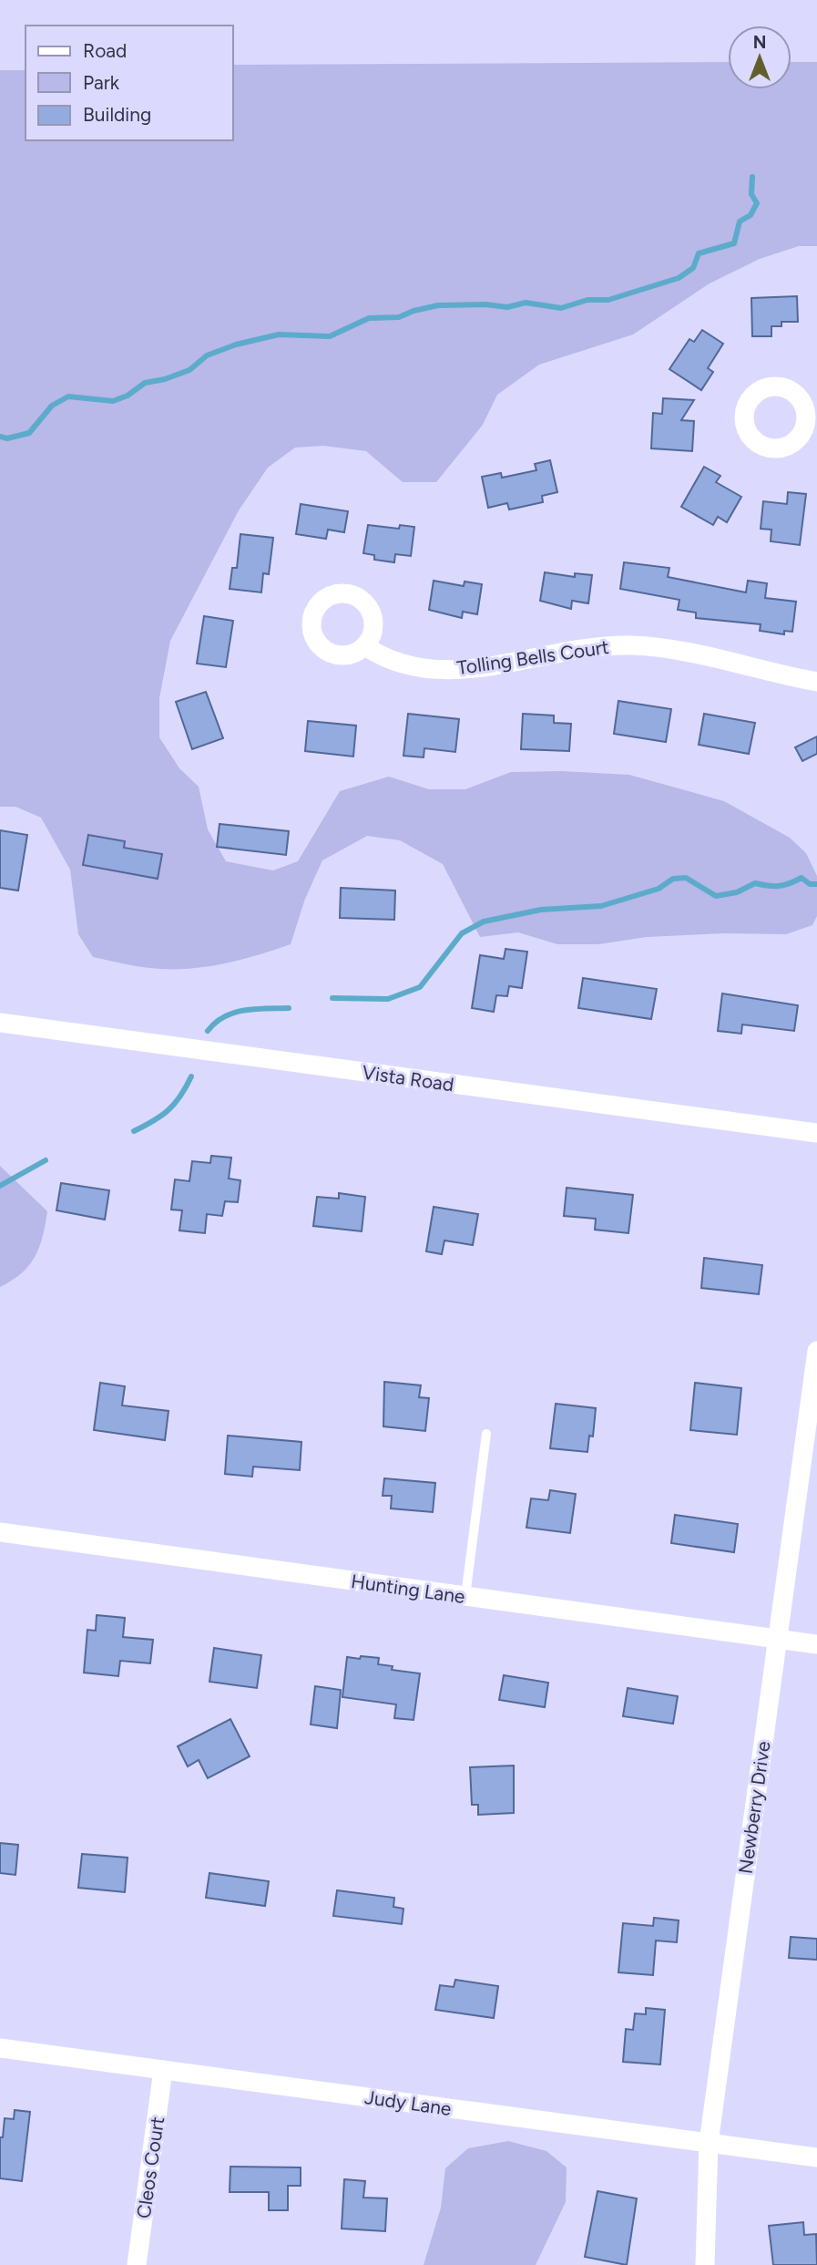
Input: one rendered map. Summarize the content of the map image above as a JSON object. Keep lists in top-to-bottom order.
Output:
{
  "streets": {
    "street": [
      "Tolling Bells Court",
      "Vista Road",
      "Hunting Lane",
      "Newberry Drive",
      "Judy Lane",
      "Cleos Court"
    ]
  },
  "crossings": [
    ["Hunting Lane", "Newberry Drive"],
    ["Newberry Drive", "Judy Lane"],
    ["Judy Lane", "Cleos Court"]
  ],
  "legend": ["Road", "Park", "Building"],
  "north": "top"
}
